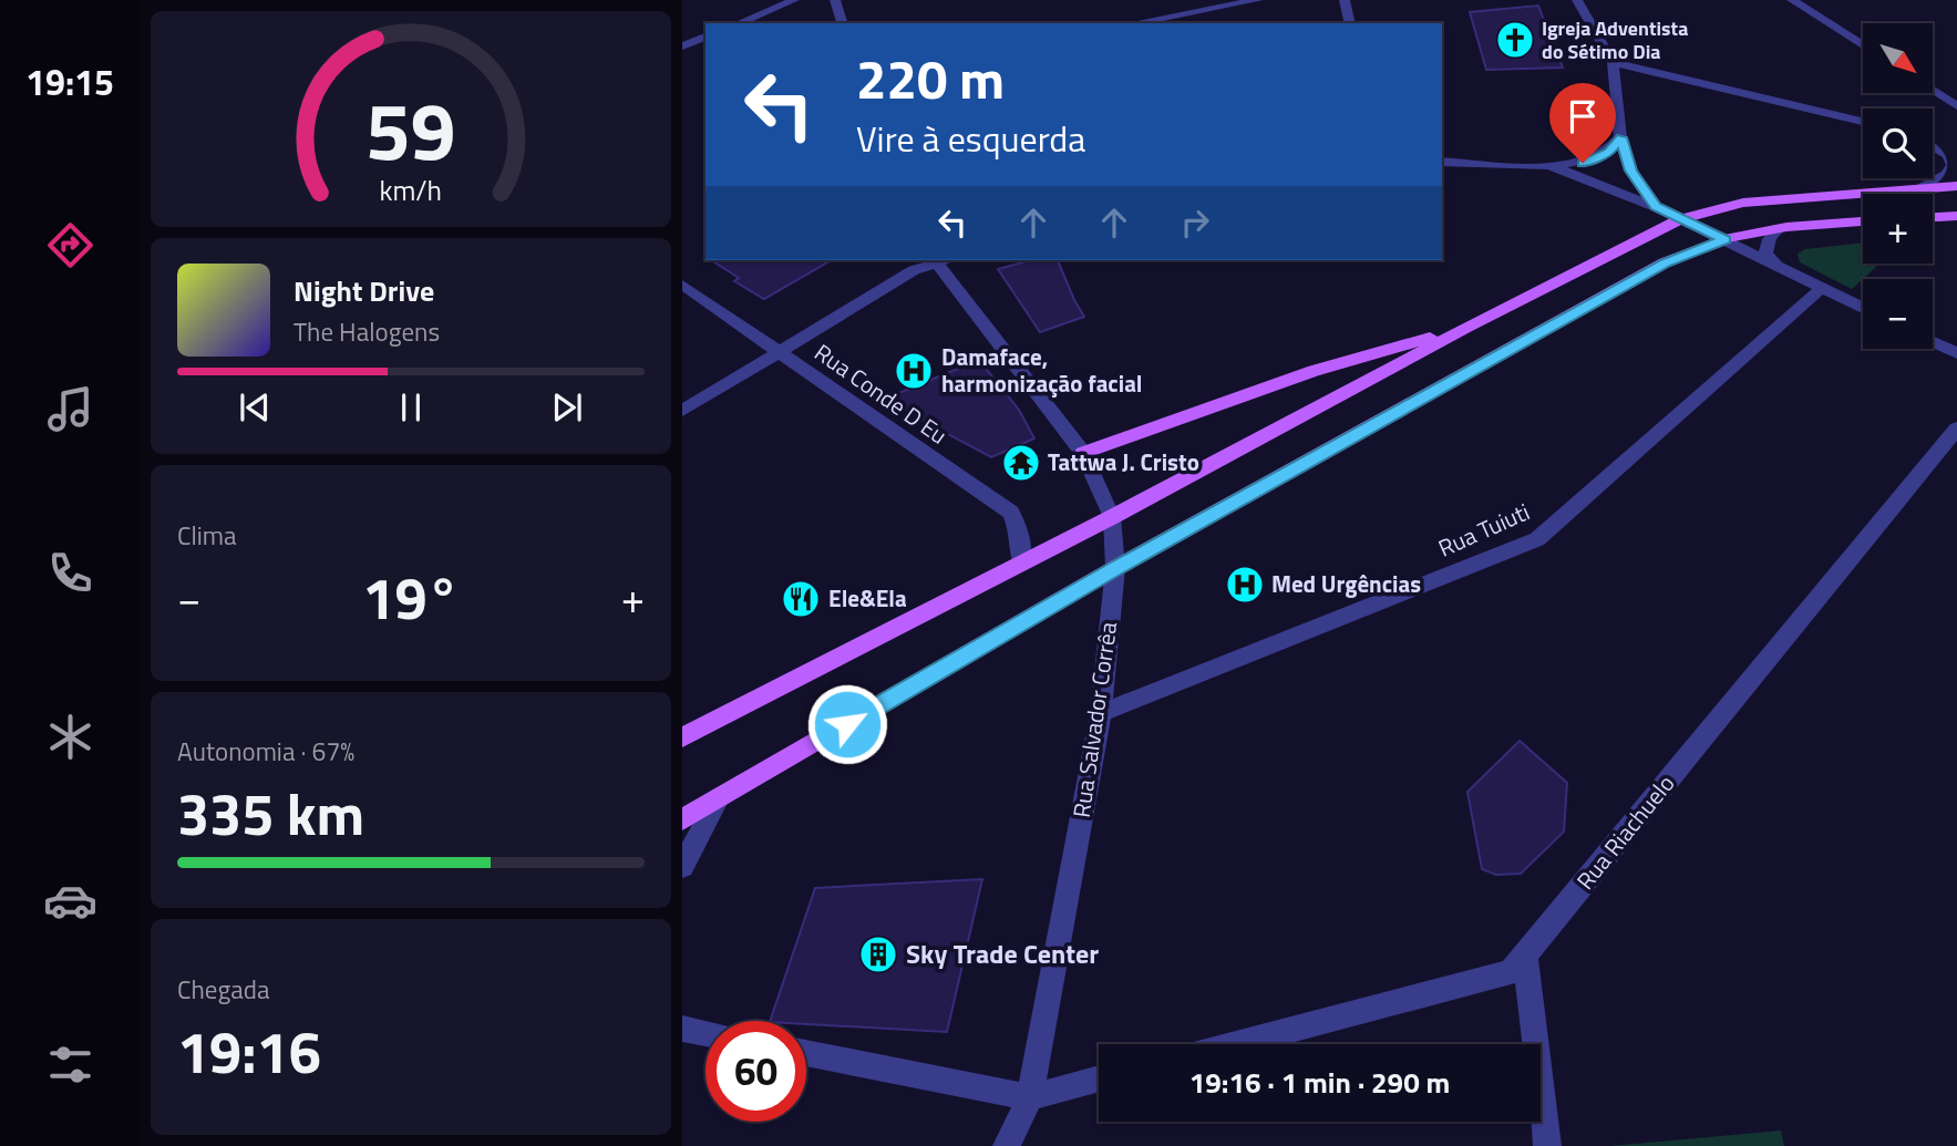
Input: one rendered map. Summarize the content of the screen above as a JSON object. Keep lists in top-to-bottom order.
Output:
{
  "streets": {
    "street": [
      "Rua Conde D Eu",
      "Rua Tuiuti",
      "Rua Salvador Corrêa",
      "Rua Riachuelo"
    ]
  },
  "crossings": [
    ["Rua Tuiuti", "Rua Salvador Corrêa"]
  ],
  "places": {
    "church": ["Igreja Adventista do Sétimo Dia"],
    "hospital": ["Damaface, harmonização facial", "Med Urgências"],
    "temple": ["Tattwa J. Cristo"],
    "restaurant": ["Ele&Ela"],
    "building": ["Sky Trade Center"]
  },
  "north": "bottom right",
  "page": {
    "tabs": "19:15",
    "map_buttons": ["+", "−"],
    "turn": ["220 m", "Vire à esquerda"],
    "song": ["Night Drive", "The Halogens"],
    "tile": [
      "Clima",
      ["Autonomia · 67%", "335 km"],
      ["Chegada", "19:16"]
    ],
    "heat": ["−", "19°", "+"],
    "limit": "60",
    "trip": "19:16 · 1 min · 290 m",
    "gauge": ["59", "km/h"]
  }
}
